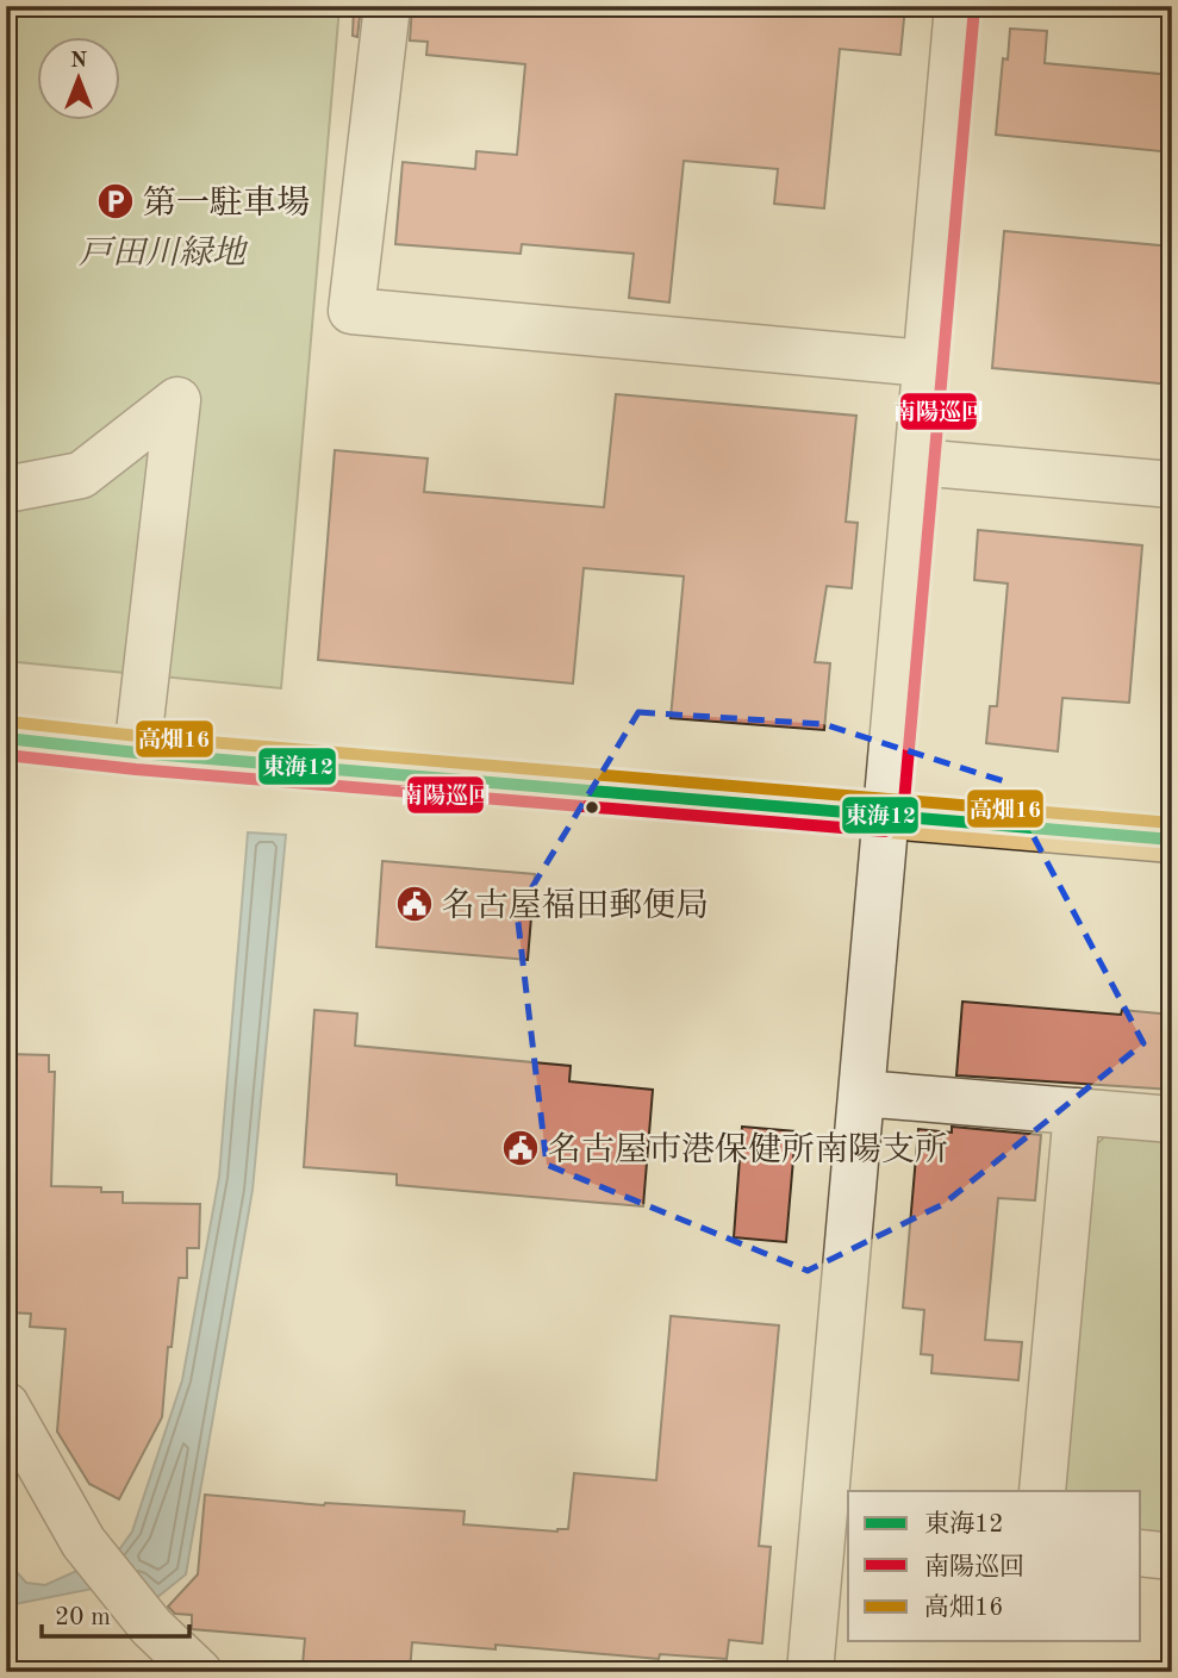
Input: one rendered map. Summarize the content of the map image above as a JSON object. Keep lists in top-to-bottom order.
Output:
{
  "parks": ["戸田川緑地"],
  "places": {
    "parking": ["第一駐車場"],
    "public building": ["名古屋福田郵便局", "名古屋市港保健所南陽支所"]
  },
  "lines": ["transit line 南陽巡回", "transit line 高畑16", "transit line 東海12"],
  "legend": ["東海12", "南陽巡回", "高畑16"],
  "scale_bar": "20 m",
  "north": "top"
}
